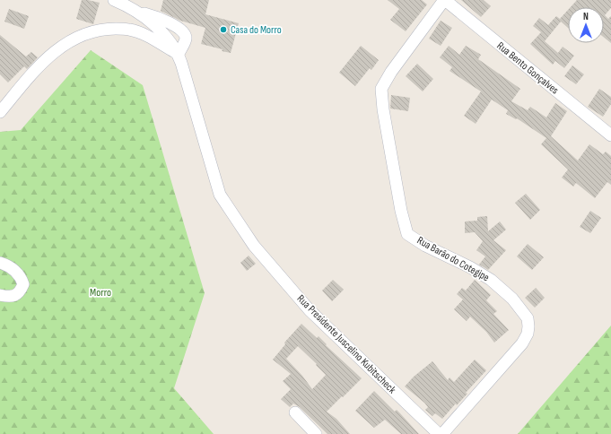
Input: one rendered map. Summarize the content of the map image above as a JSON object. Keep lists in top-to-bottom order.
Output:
{
  "streets": {
    "street": ["Rua Bento Gonçalves", "Rua Barão do Cotegipe", "Rua Presidente Juscelino Kubitscheck"]
  },
  "crossings": [
    ["Rua Bento Gonçalves", "Rua Barão do Cotegipe"]
  ],
  "parks": ["Morro"],
  "places": ["Casa do Morro"],
  "north": "top"
}
